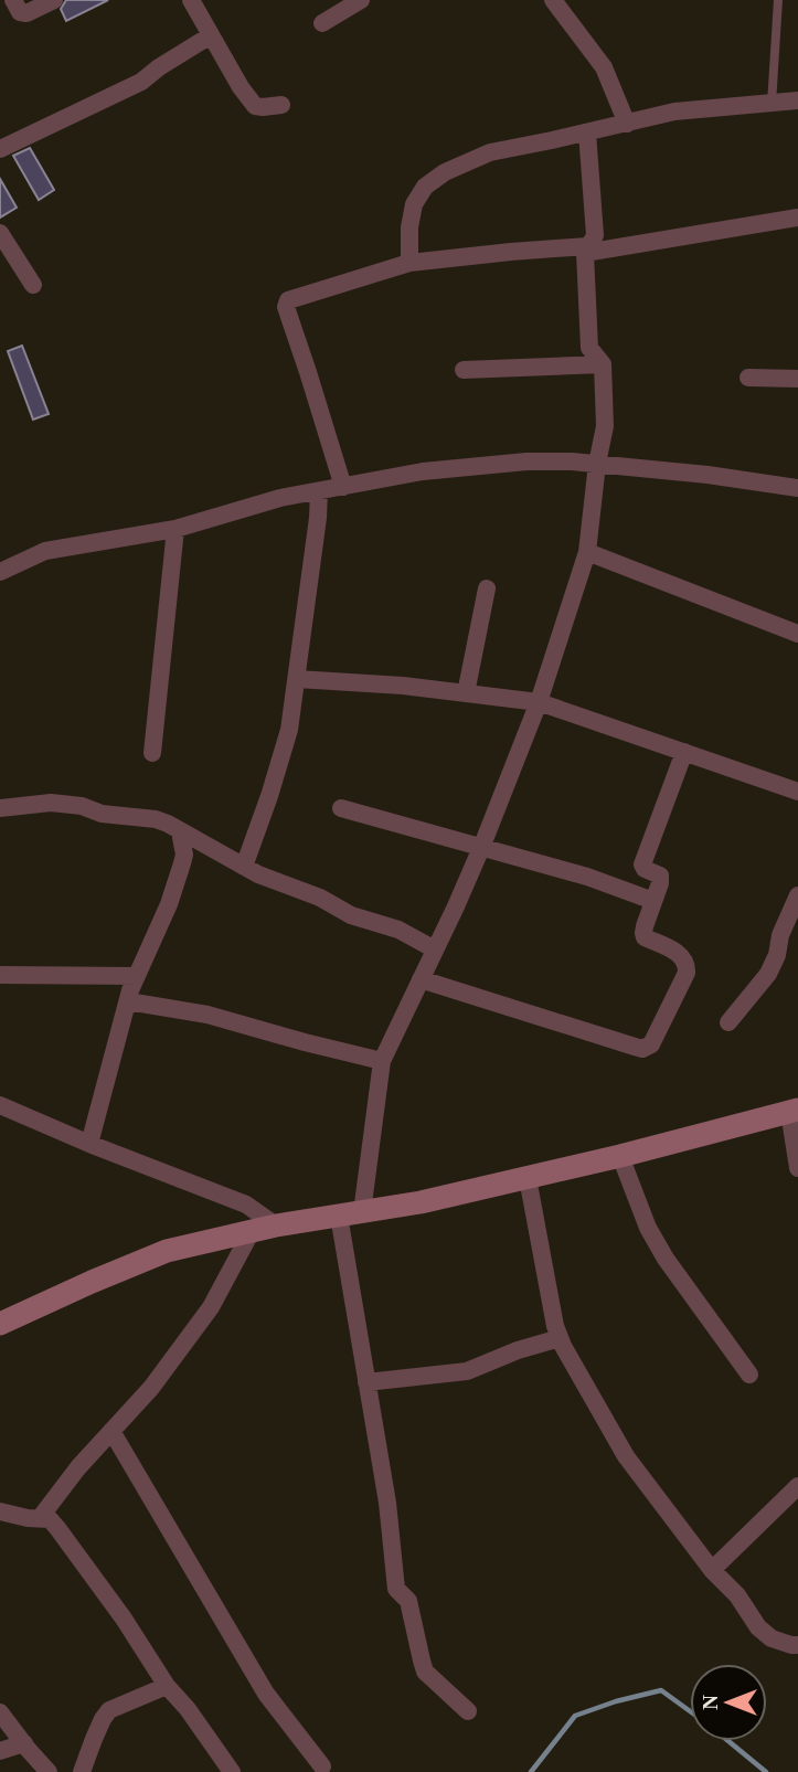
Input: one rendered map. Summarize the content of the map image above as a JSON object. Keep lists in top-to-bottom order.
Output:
{
  "north": "left"
}
